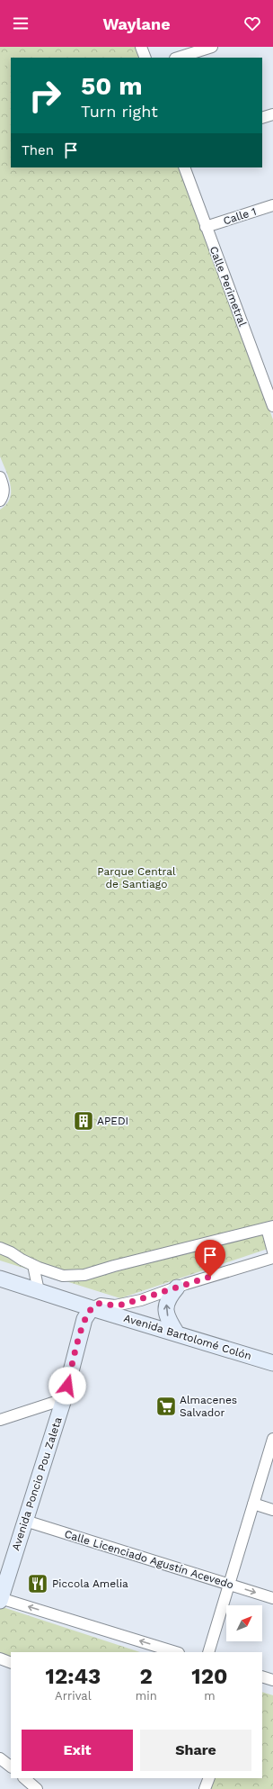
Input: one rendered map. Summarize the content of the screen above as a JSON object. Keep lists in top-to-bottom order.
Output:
{
  "streets": {
    "main road": ["Avenida Bartolomé Colón", "Avenida Poncio Pou Zaleta"],
    "street": ["Calle 1", "Calle Perimetral", "Calle Licenciado Agustín Acevedo"]
  },
  "crossings": [
    ["Calle 1", "Calle Perimetral"],
    ["Avenida Bartolomé Colón", "Avenida Poncio Pou Zaleta"],
    ["Avenida Poncio Pou Zaleta", "Calle Licenciado Agustín Acevedo"]
  ],
  "parks": ["Parque Central de Santiago"],
  "places": {
    "building": ["APEDI"],
    "supermarket": ["Almacenes Salvador"],
    "restaurant": ["Piccola Amelia"]
  },
  "north": "top right",
  "page": {
    "header": "Waylane",
    "turn": ["50 m", "Turn right"],
    "then": "Then",
    "eta": [
      "12:43",
      "Arrival",
      "2",
      "min",
      "120",
      "m"
    ],
    "buttons": ["Exit", "Share"]
  }
}
